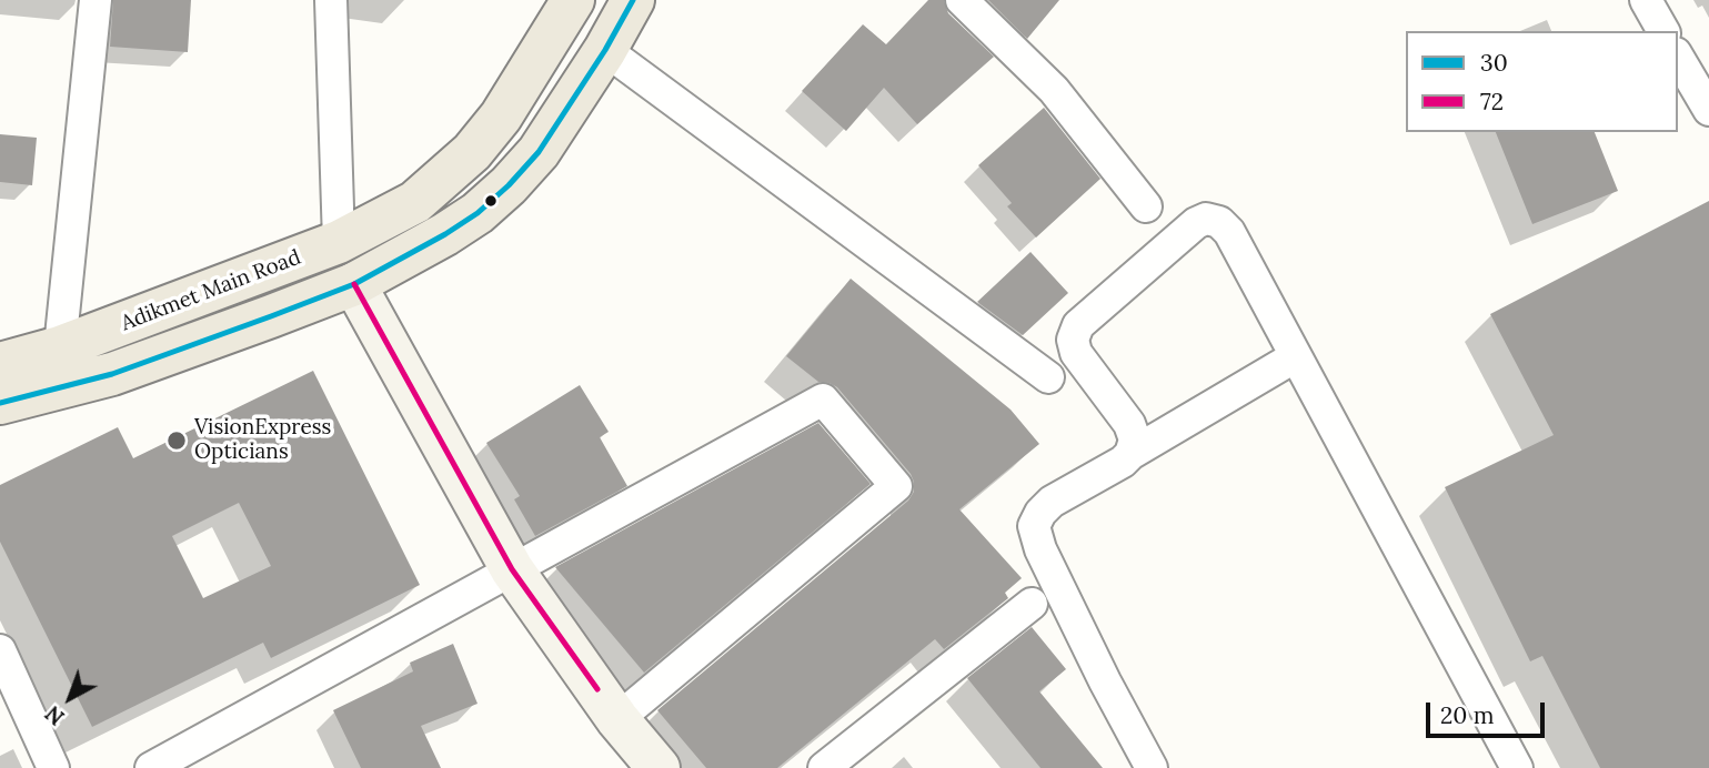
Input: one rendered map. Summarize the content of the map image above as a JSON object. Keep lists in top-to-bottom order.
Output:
{
  "streets": {
    "main road": ["Adikmet Main Road"]
  },
  "places": ["VisionExpress Opticians"],
  "lines": ["transit line 30", "transit line 72"],
  "legend": ["30", "72"],
  "scale_bar": "20 m",
  "north": "bottom left"
}
